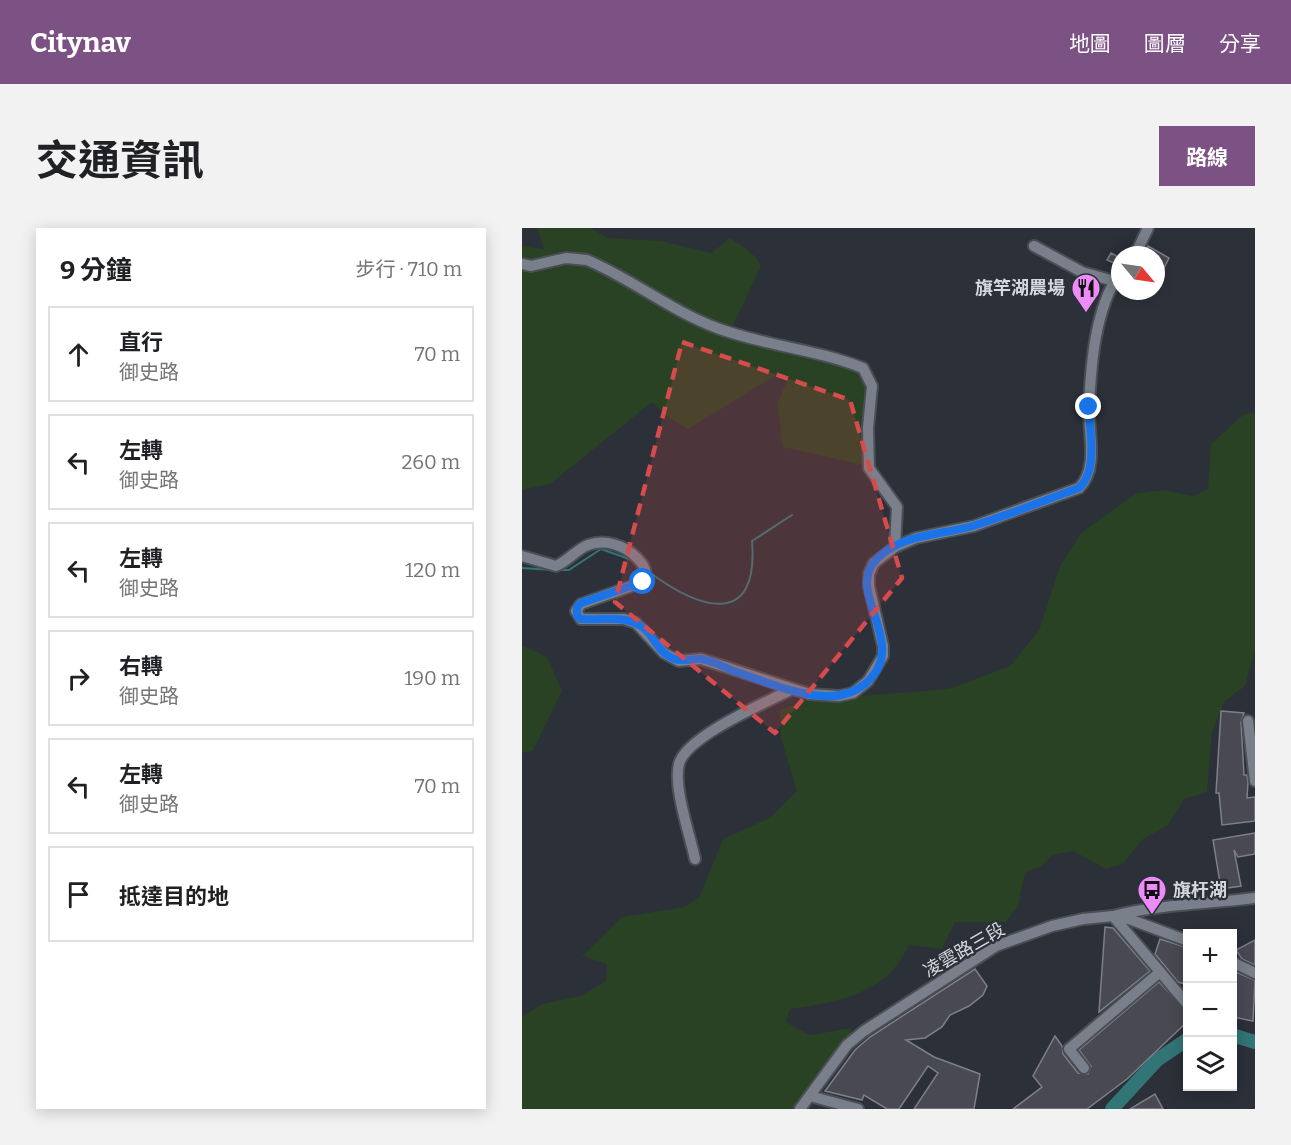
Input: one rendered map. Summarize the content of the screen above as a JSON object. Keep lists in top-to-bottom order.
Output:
{
  "streets": {
    "street": ["凌雲路三段"]
  },
  "places": {
    "restaurant": ["旗竿湖農場"],
    "bus stop": ["旗杆湖"]
  },
  "north": "bottom right",
  "page": {
    "header": "Citynav",
    "nav": ["地圖", "圖層", "分享"],
    "title": "交通資訊",
    "buttons": "路線",
    "heading": ["9 分鐘", "步行 · 710 m"],
    "list": [
      ["直行", "御史路", "70 m"],
      ["左轉", "御史路", "260 m"],
      ["左轉", "御史路", "120 m"],
      ["右轉", "御史路", "190 m"],
      ["左轉", "御史路", "70 m"],
      "抵達目的地"
    ],
    "map_buttons": ["+", "−"]
  }
}
